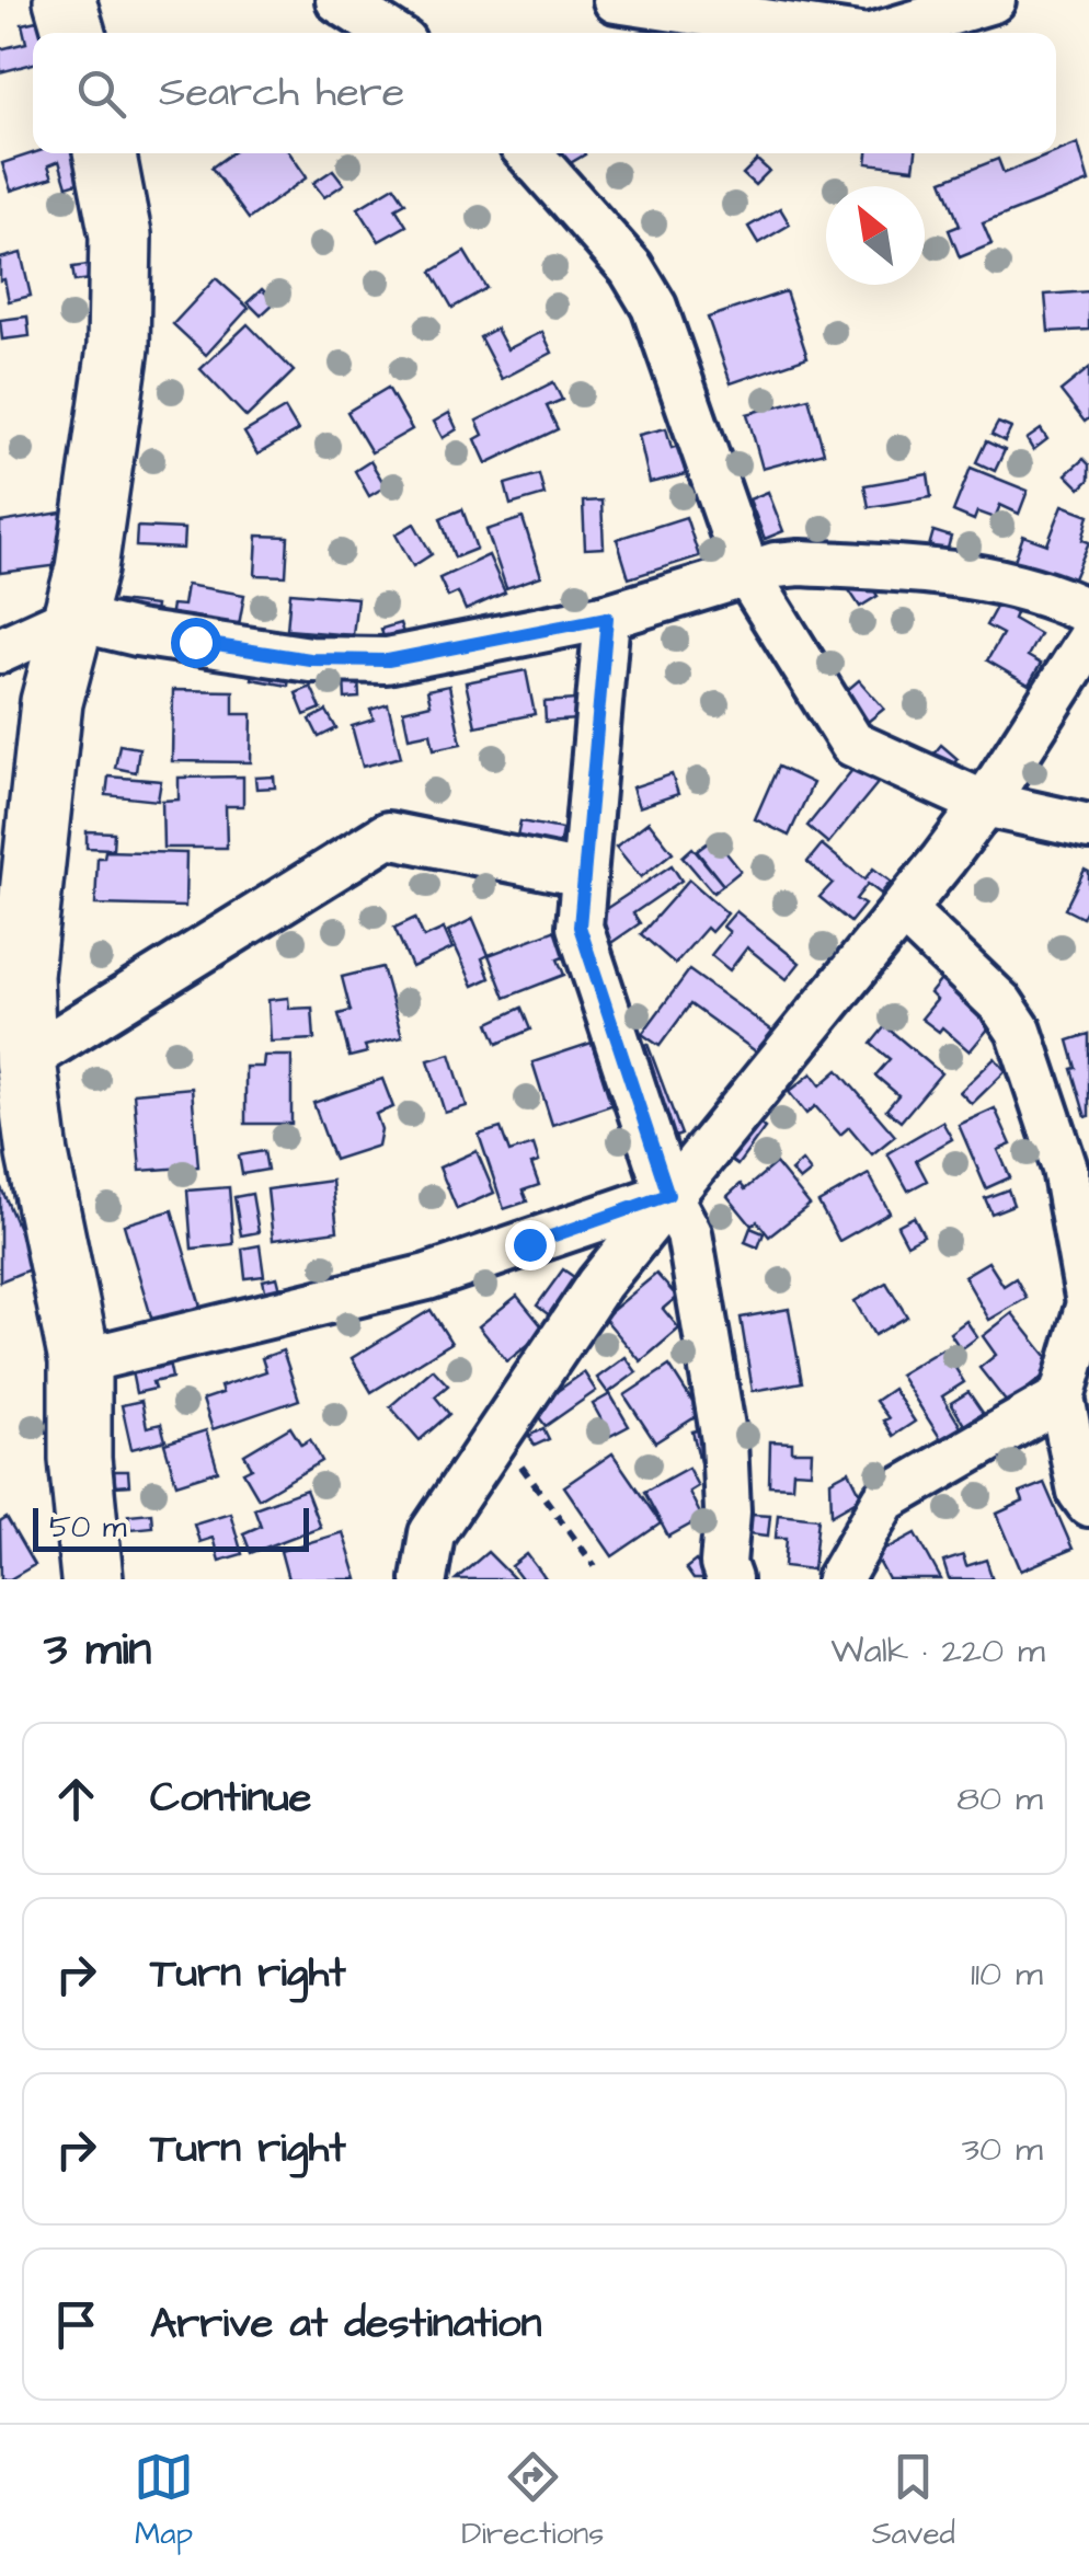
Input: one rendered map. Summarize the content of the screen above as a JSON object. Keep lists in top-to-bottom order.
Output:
{
  "scale_bar": "50 m",
  "north": "top left",
  "page": {
    "search": "Search here",
    "scale": "50 m",
    "heading": ["3 min", "Walk · 220 m"],
    "list": [
      ["Continue", "80 m"],
      ["Turn right", "110 m"],
      ["Turn right", "30 m"],
      "Arrive at destination"
    ],
    "nav": ["Map", "Directions", "Saved"]
  }
}
